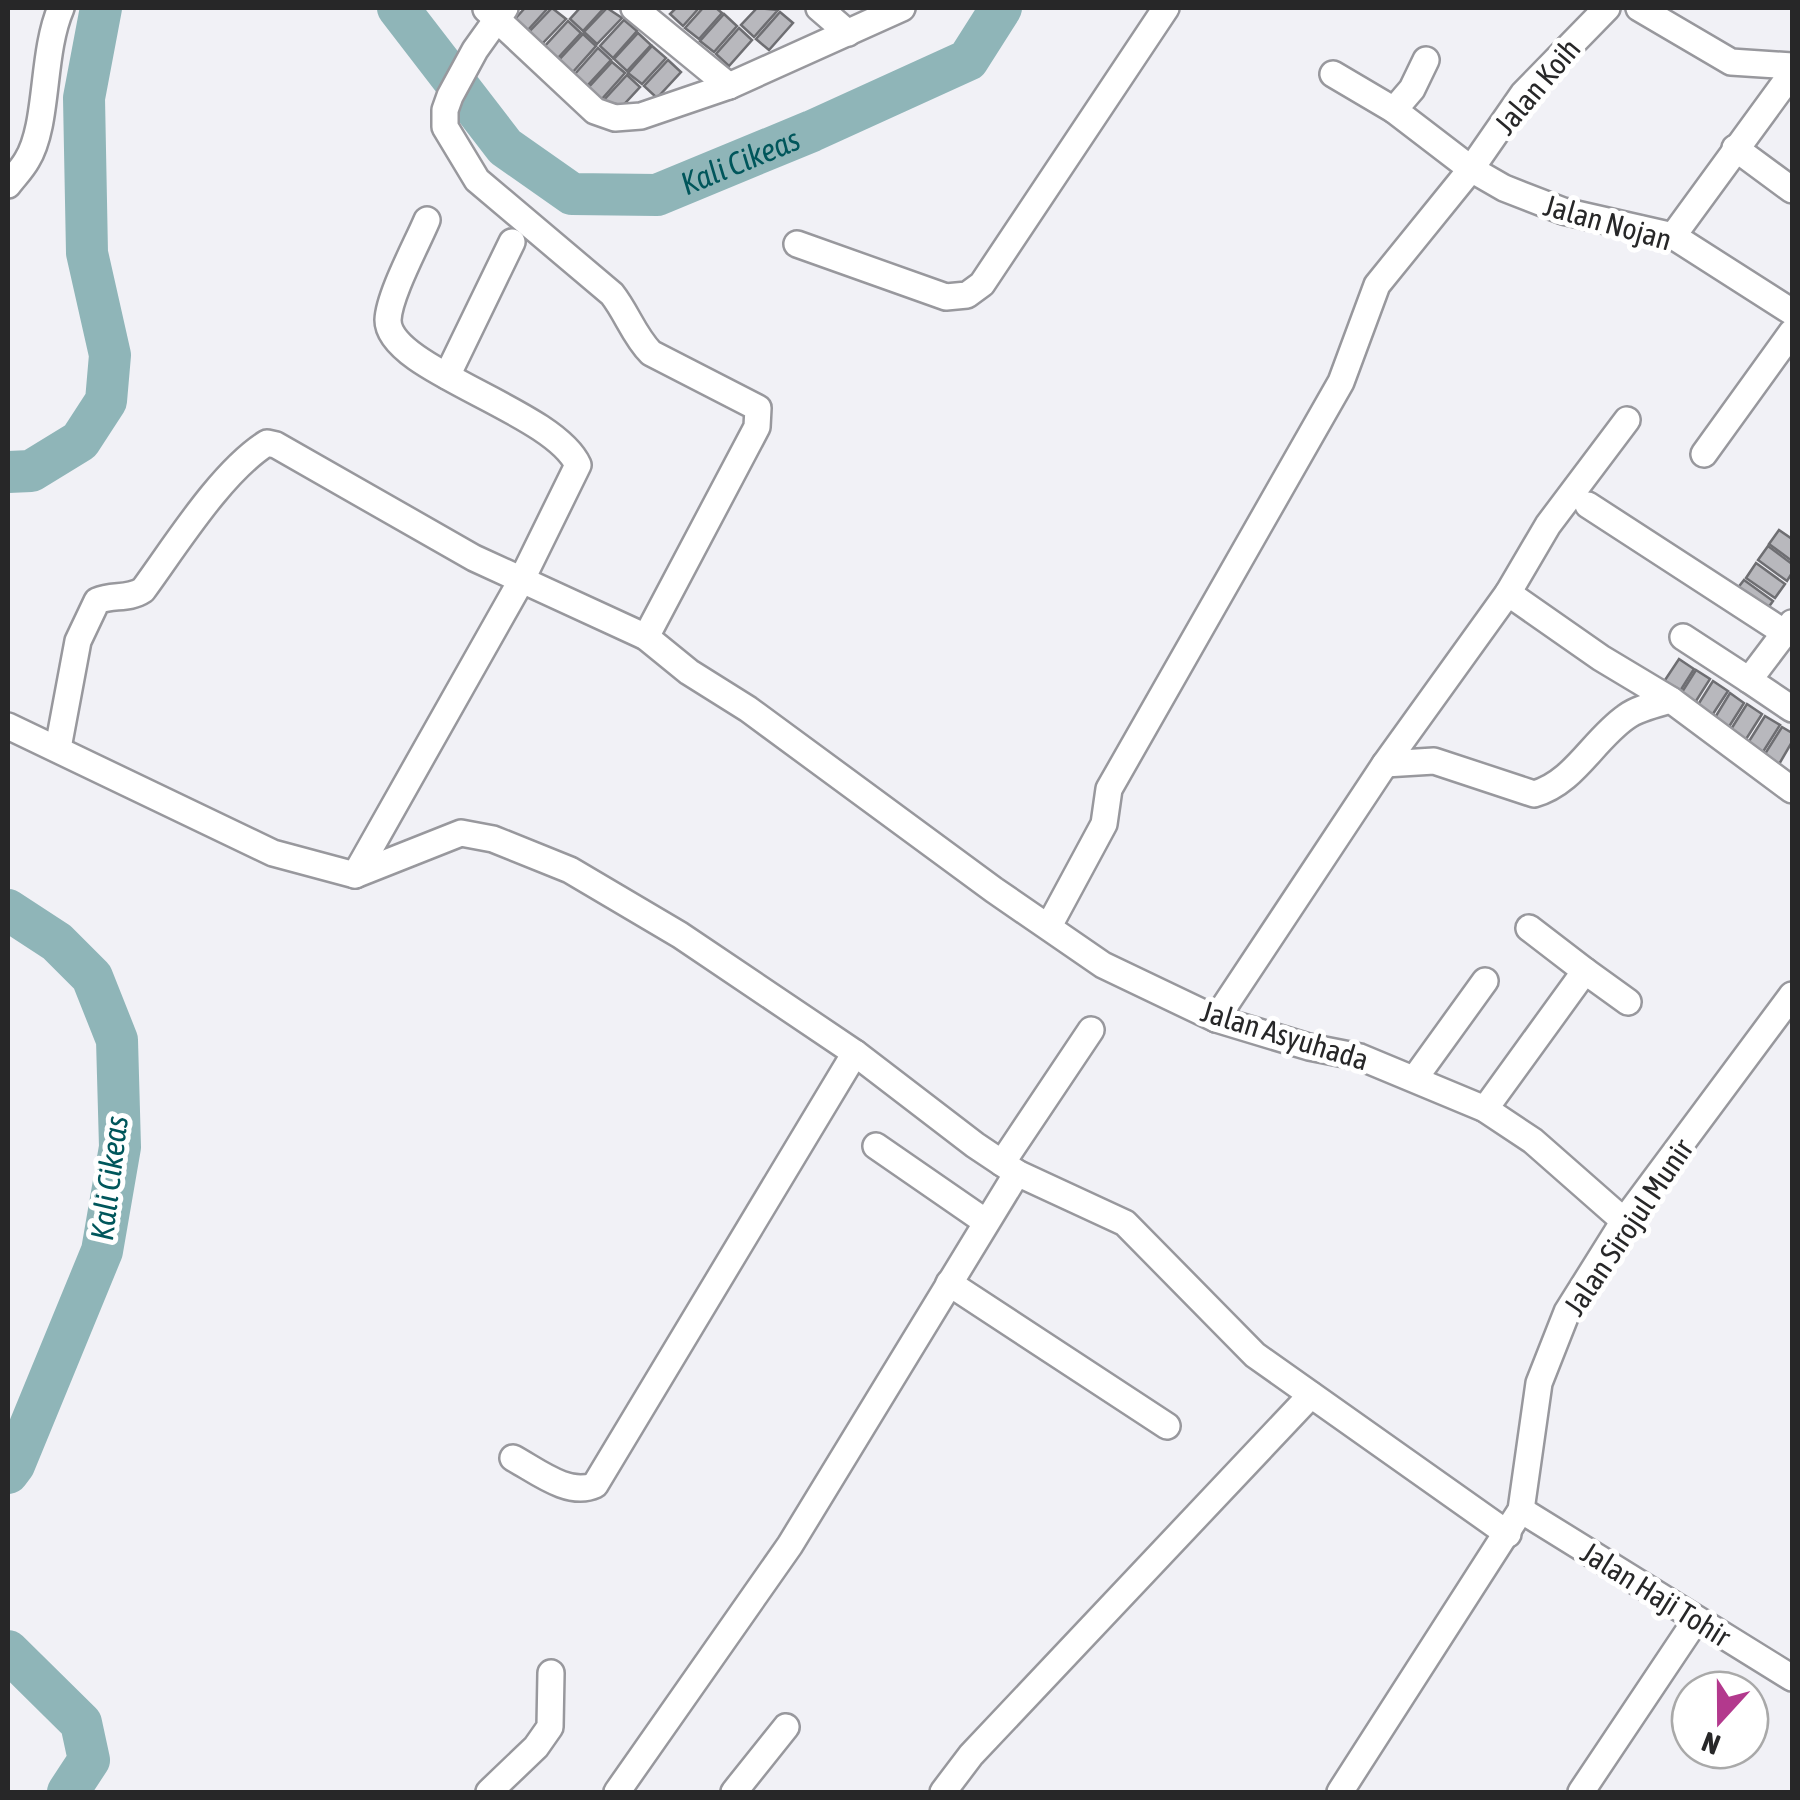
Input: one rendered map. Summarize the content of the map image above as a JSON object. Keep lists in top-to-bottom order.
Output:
{
  "streets": {
    "street": [
      "Jalan Koih",
      "Jalan Nojan",
      "Jalan Asyuhada",
      "Jalan Sirojul Munir",
      "Jalan Haji Tohir"
    ]
  },
  "crossings": [
    ["Jalan Koih", "Jalan Nojan"],
    ["Jalan Koih", "Jalan Asyuhada"],
    ["Jalan Asyuhada", "Jalan Sirojul Munir"],
    ["Jalan Sirojul Munir", "Jalan Haji Tohir"]
  ],
  "water": ["Kali Cikeas"],
  "north": "bottom"
}
